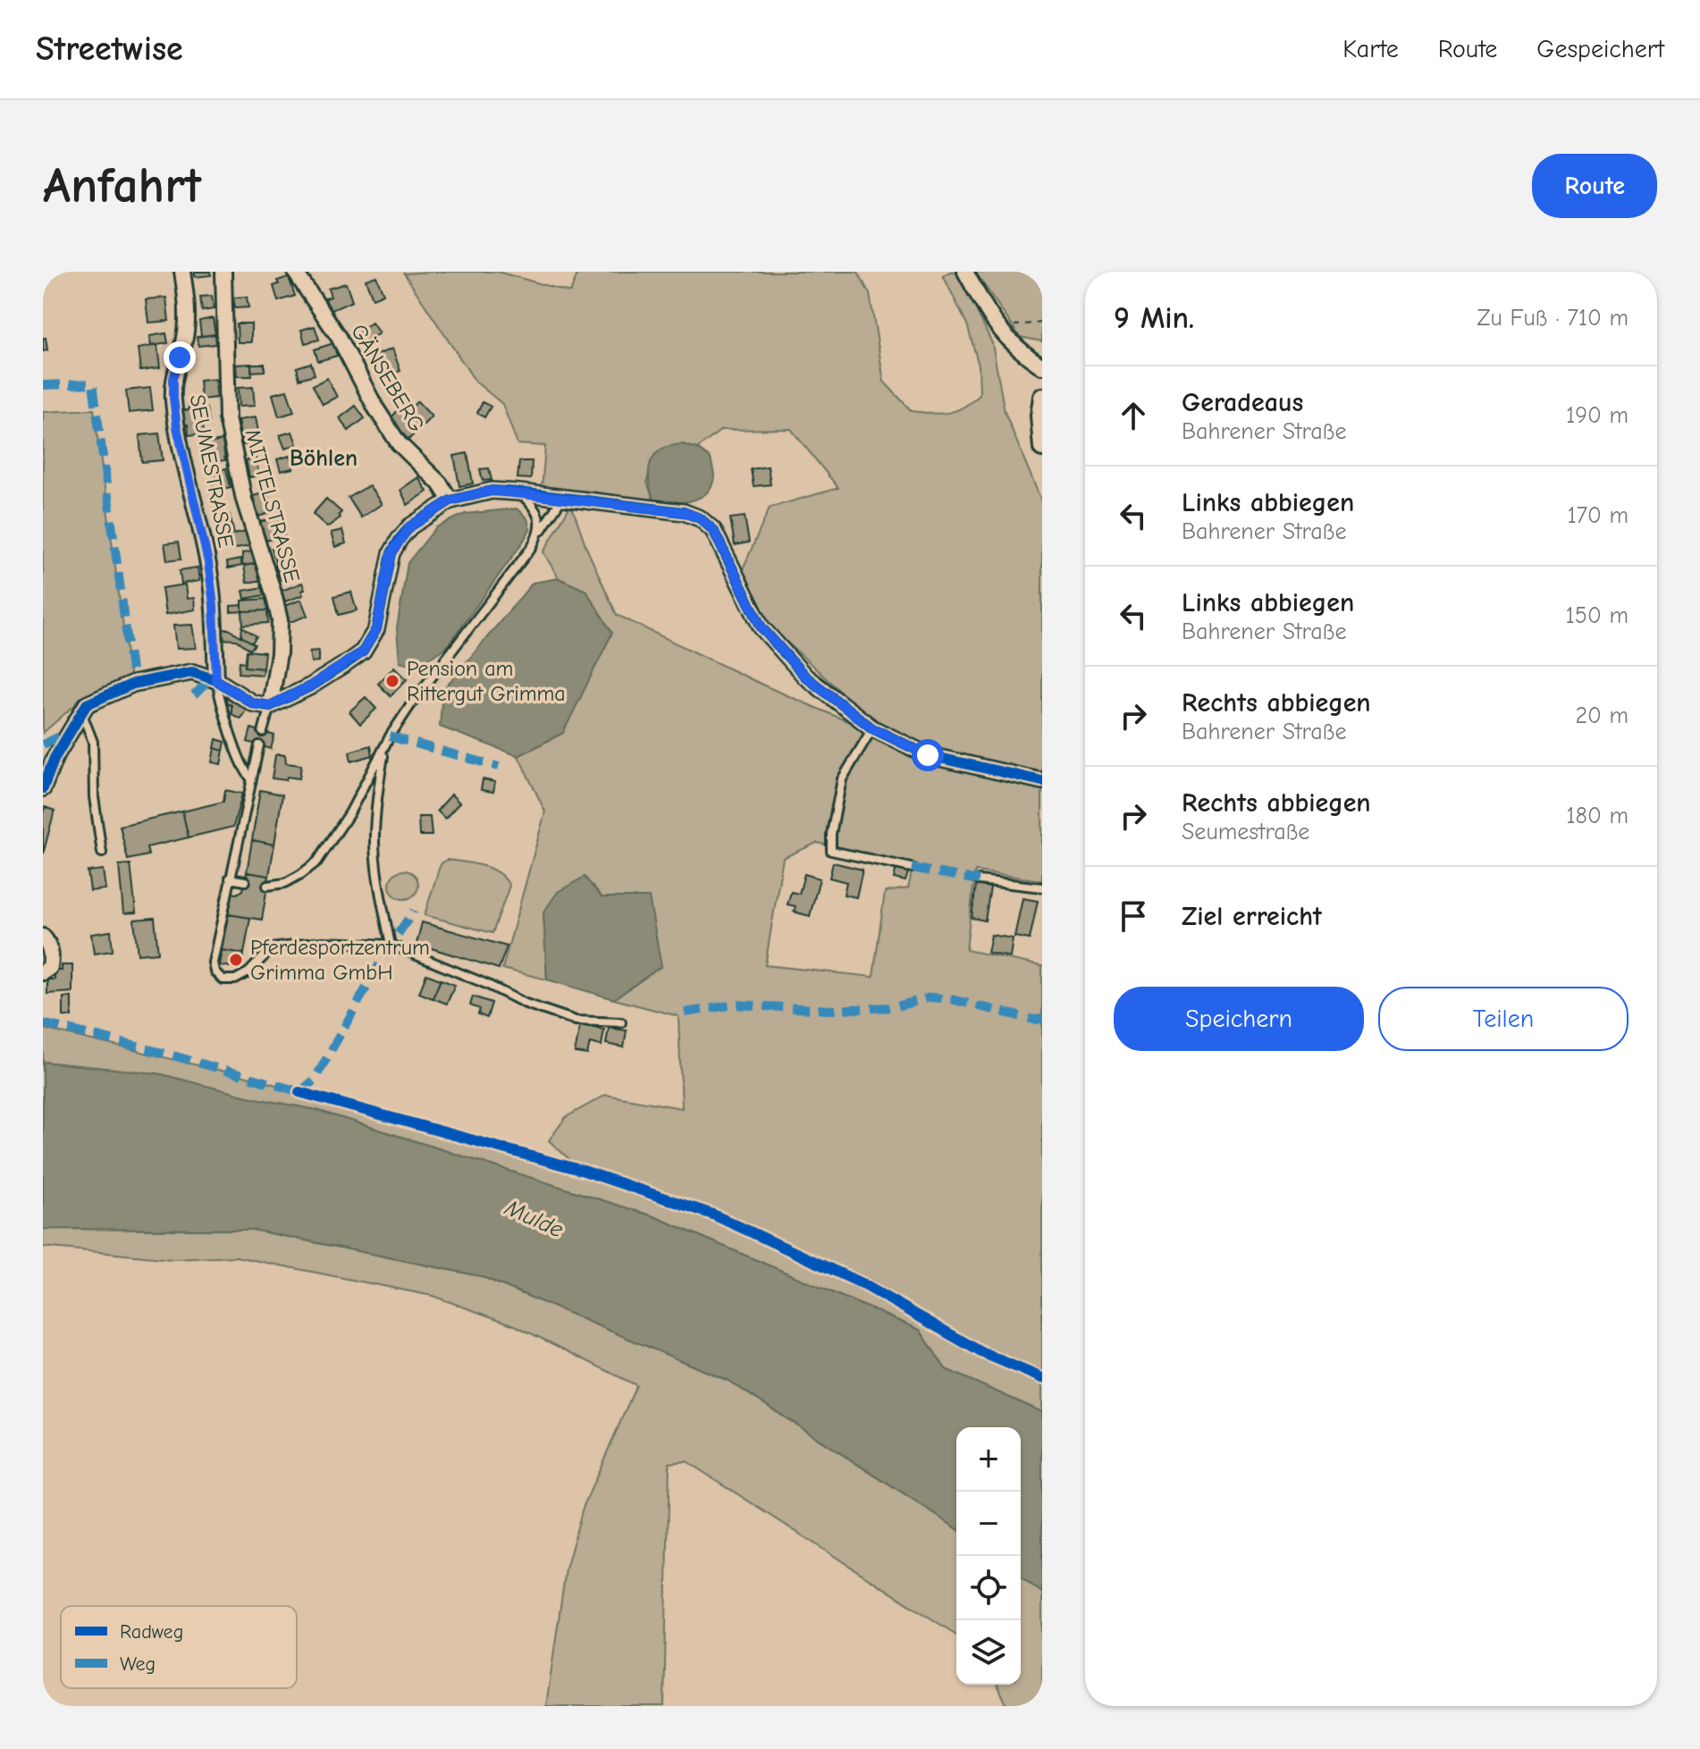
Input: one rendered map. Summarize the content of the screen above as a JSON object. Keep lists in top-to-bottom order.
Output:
{
  "streets": {
    "street": ["GÄNSEBERG", "SEUMESTRASSE", "MITTELSTRASSE"]
  },
  "districts": ["Böhlen"],
  "water": ["Mulde"],
  "places": ["Pension am Rittergut Grimma", "Pferdesportzentrum Grimma GmbH"],
  "legend": ["Radweg", "Weg"],
  "page": {
    "header": "Streetwise",
    "nav": ["Karte", "Route", "Gespeichert"],
    "buttons": [
      "Route",
      ["Speichern", "Teilen"]
    ],
    "title": "Anfahrt",
    "heading": ["9 Min.", "Zu Fuß · 710 m"],
    "list": [
      ["Geradeaus", "Bahrener Straße", "190 m"],
      ["Links abbiegen", "Bahrener Straße", "170 m"],
      ["Links abbiegen", "Bahrener Straße", "150 m"],
      ["Rechts abbiegen", "Bahrener Straße", "20 m"],
      ["Rechts abbiegen", "Seumestraße", "180 m"],
      "Ziel erreicht"
    ],
    "map_buttons": ["+", "−"]
  }
}
